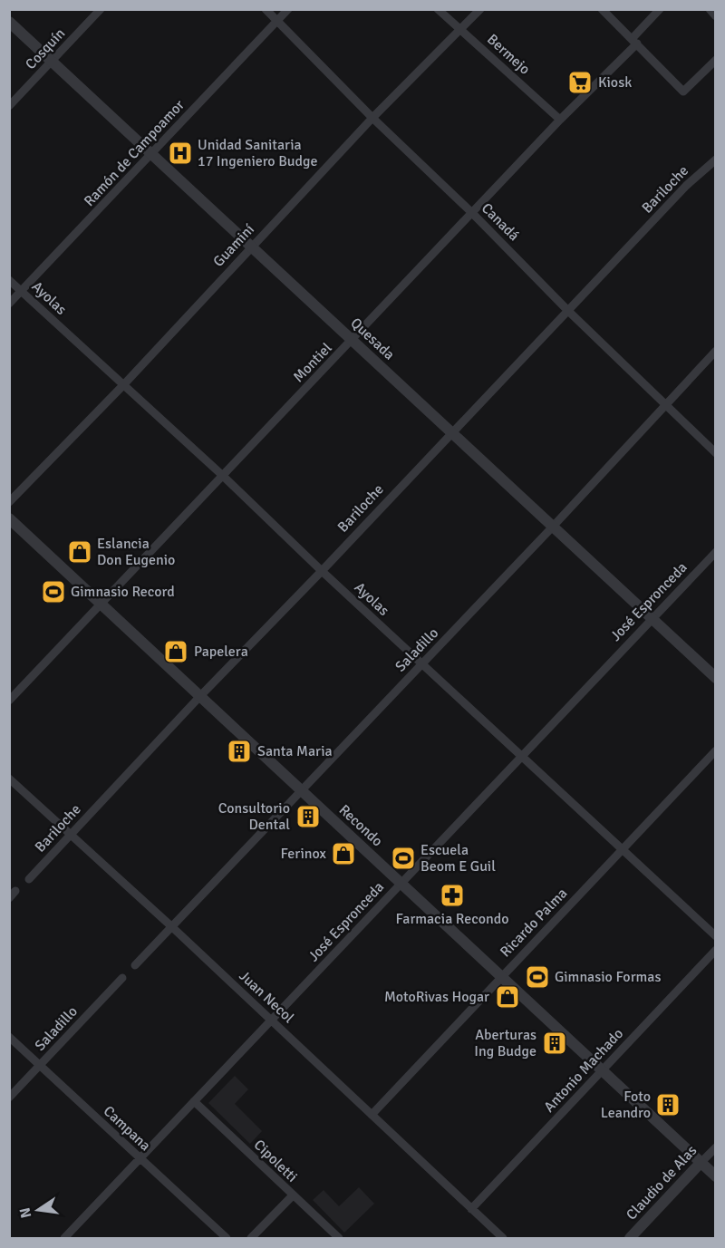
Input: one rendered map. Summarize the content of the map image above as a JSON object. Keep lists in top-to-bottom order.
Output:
{
  "streets": {
    "street": [
      "Cosquín",
      "Bermejo",
      "Ramón de Campoamor",
      "Bariloche",
      "Canadá",
      "Guaminí",
      "Ayolas",
      "Quesada",
      "Montiel",
      "José Espronceda",
      "Saladillo",
      "Recondo",
      "Ricardo Palma",
      "Juan Necol",
      "Antonio Machado",
      "Campana",
      "Cipoletti",
      "Claudio de Alas"
    ]
  },
  "crossings": [
    ["Cosquín", "Quesada"],
    ["Bermejo", "Guaminí"],
    ["Bermejo", "Montiel"],
    ["Ramón de Campoamor", "Canadá"],
    ["Ramón de Campoamor", "Ayolas"],
    ["Ramón de Campoamor", "Quesada"],
    ["Bariloche", "Canadá"],
    ["Bariloche", "Ayolas"],
    ["Bariloche", "Quesada"],
    ["Bariloche", "Recondo"],
    ["Bariloche", "Juan Necol"],
    ["Canadá", "Guaminí"],
    ["Canadá", "Montiel"],
    ["Canadá", "Saladillo"],
    ["Guaminí", "Ayolas"],
    ["Guaminí", "Quesada"],
    ["Ayolas", "Montiel"],
    ["Ayolas", "José Espronceda"],
    ["Ayolas", "Saladillo"],
    ["Ayolas", "Ricardo Palma"],
    ["Quesada", "Montiel"],
    ["Quesada", "José Espronceda"],
    ["Quesada", "Saladillo"],
    ["Montiel", "Recondo"],
    ["José Espronceda", "Recondo"],
    ["José Espronceda", "Juan Necol"],
    ["José Espronceda", "Campana"],
    ["José Espronceda", "Cipoletti"],
    ["Saladillo", "Recondo"],
    ["Saladillo", "Juan Necol"],
    ["Saladillo", "Campana"],
    ["Recondo", "Ricardo Palma"],
    ["Recondo", "Antonio Machado"],
    ["Recondo", "Claudio de Alas"],
    ["Ricardo Palma", "Juan Necol"],
    ["Juan Necol", "Antonio Machado"]
  ],
  "places": {
    "supermarket": ["Kiosk"],
    "hospital": ["Unidad Sanitaria 17 Ingeniero Budge"],
    "shop": [
      "Eslancia Don Eugenio",
      "Papelera",
      "Ferinox",
      "MotoRivas Hogar"
    ],
    "sports": ["Gimnasio Record", "Escuela Beom E Guil", "Gimnasio Formas"],
    "building": [
      "Santa Maria",
      "Consultorio Dental",
      "Aberturas Ing Budge",
      "Foto Leandro"
    ],
    "pharmacy": ["Farmacia Recondo"]
  },
  "north": "left"
}
